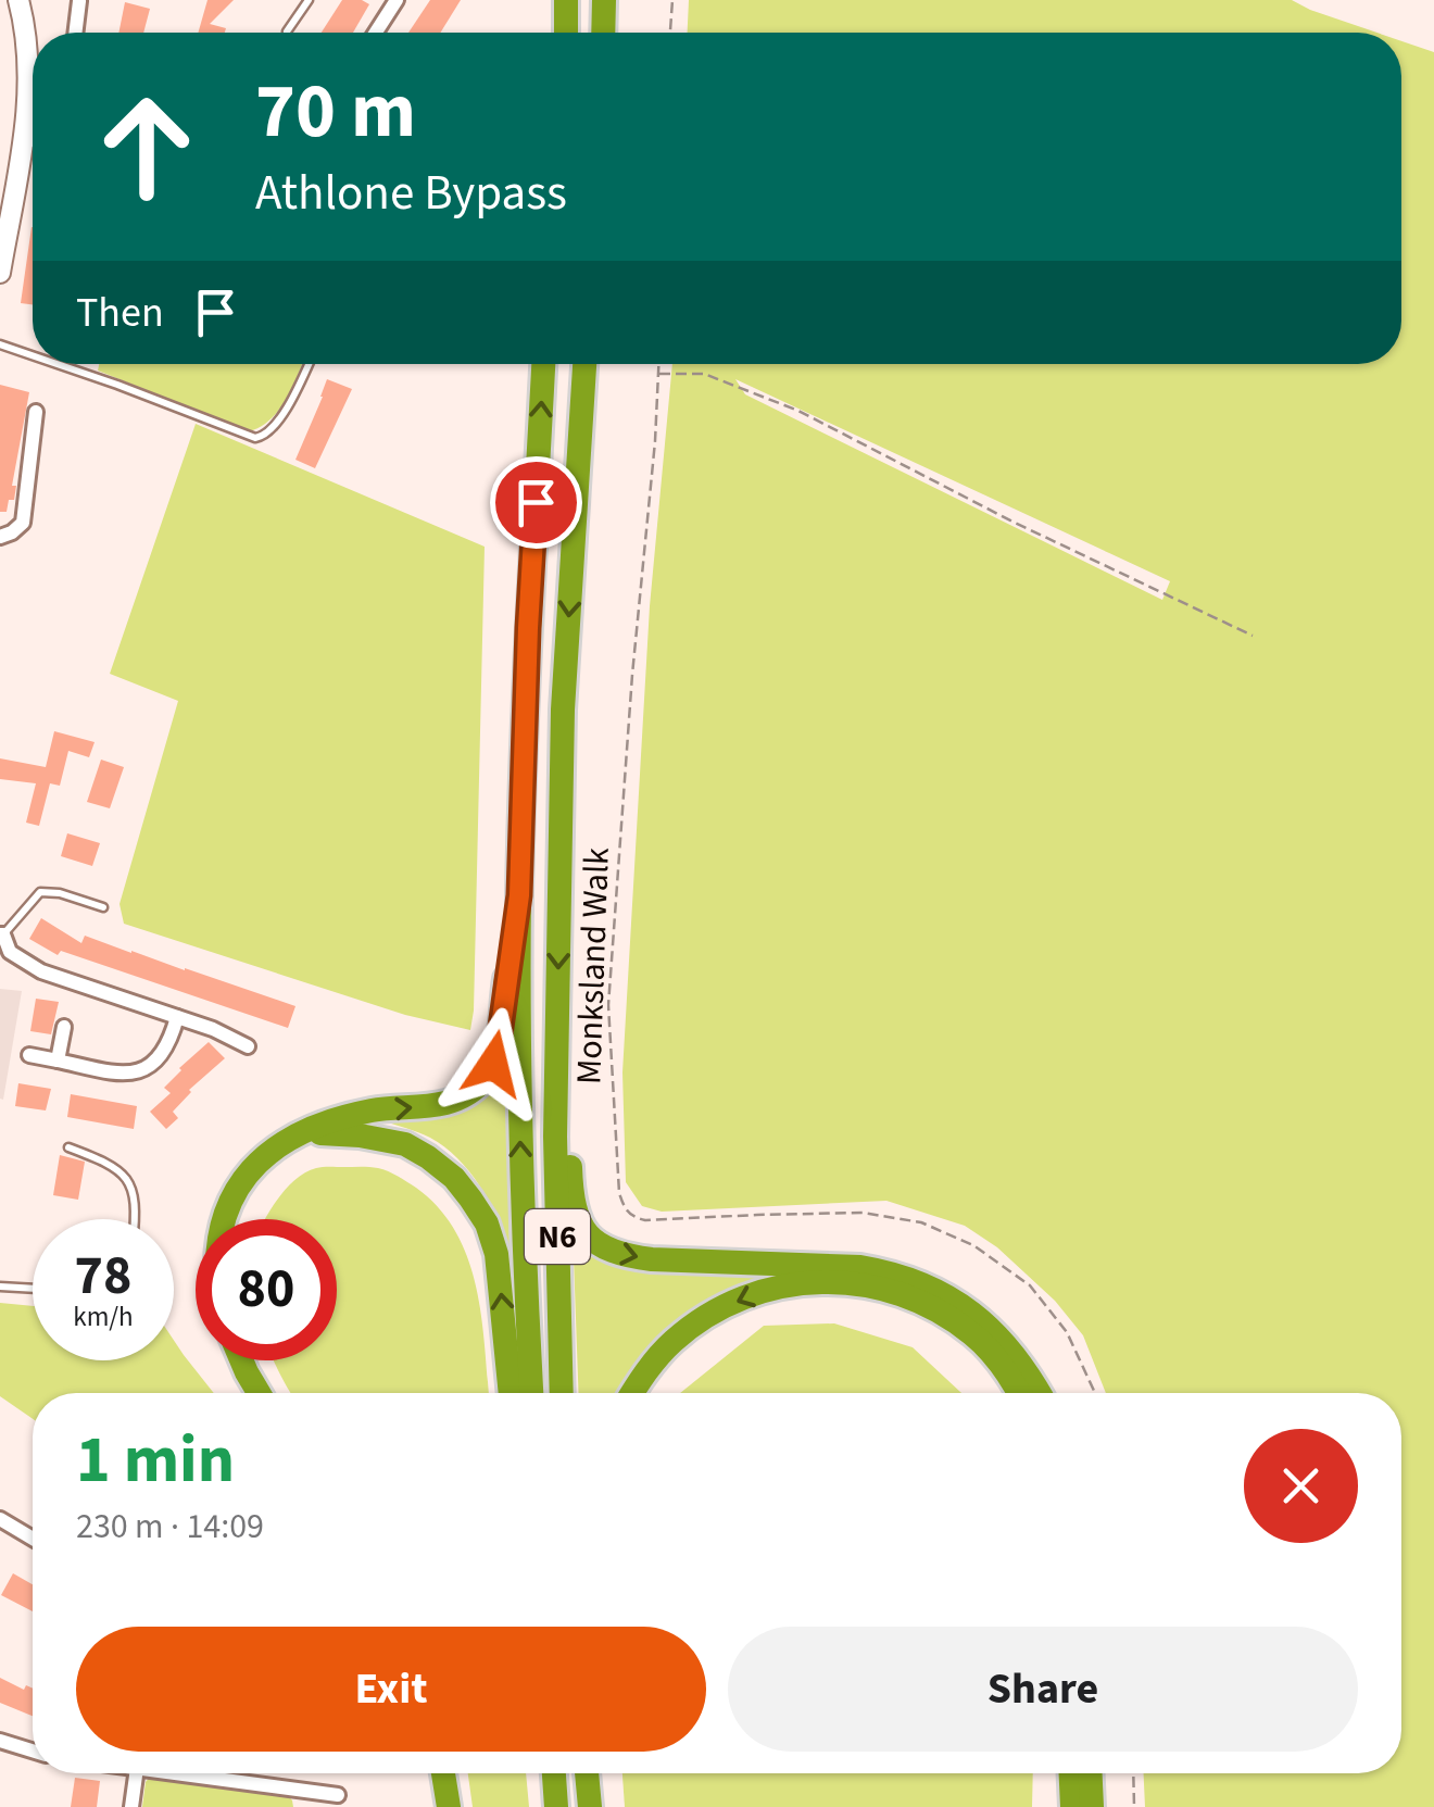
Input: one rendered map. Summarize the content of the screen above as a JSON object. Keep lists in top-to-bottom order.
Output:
{
  "streets": {
    "highway": ["N6"],
    "path": ["Monksland Walk"]
  },
  "page": {
    "turn": ["70 m", "Athlone Bypass"],
    "then": "Then",
    "speed": "78 km/h",
    "limit": "80",
    "heading": ["1 min", "230 m · 14:09"],
    "buttons": ["Exit", "Share"]
  }
}
